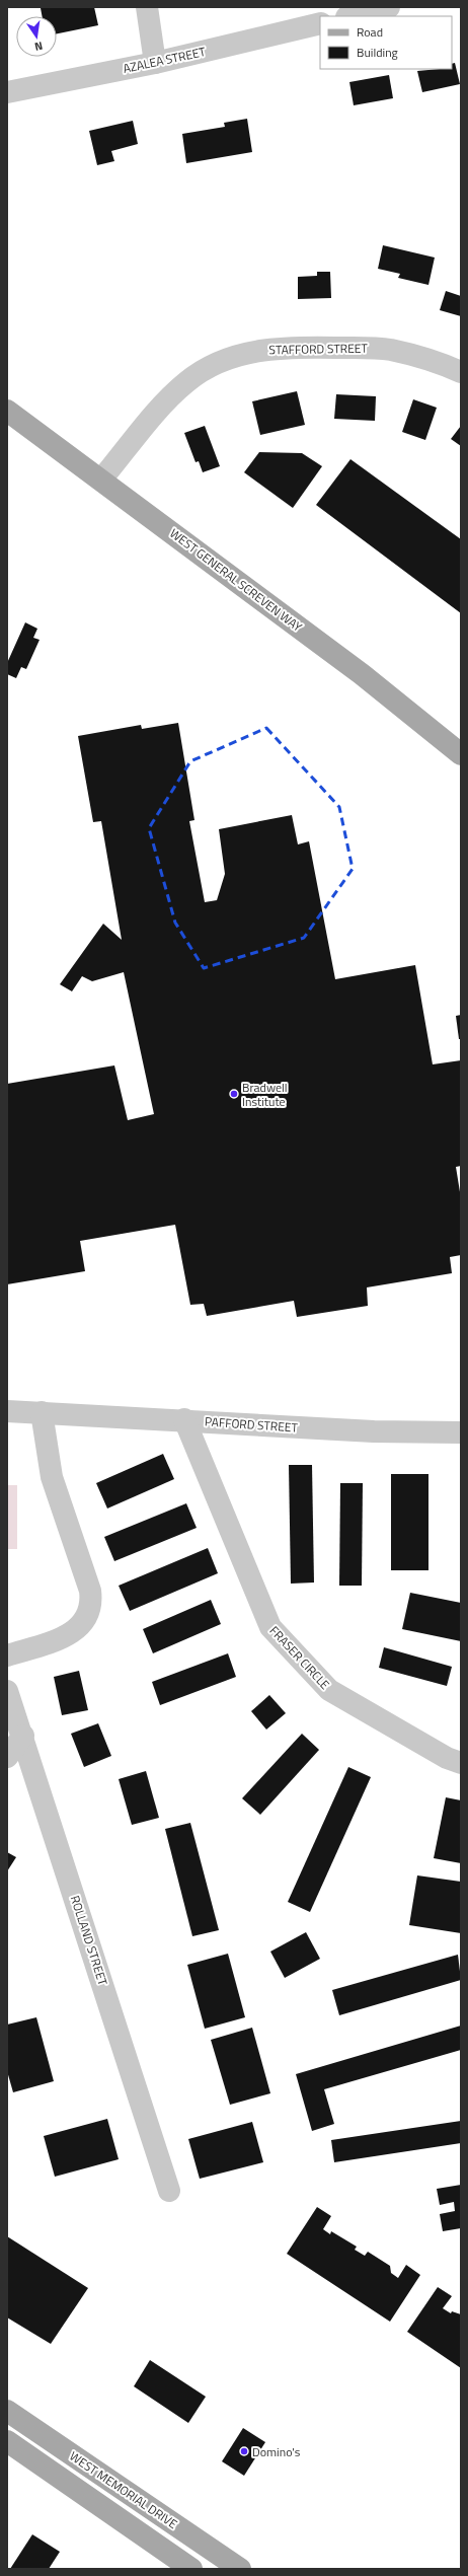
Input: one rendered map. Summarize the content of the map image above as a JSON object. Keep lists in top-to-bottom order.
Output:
{
  "streets": {
    "main road": ["WEST GENERAL SCREVEN WAY", "WEST MEMORIAL DRIVE"],
    "street": [
      "AZALEA STREET",
      "STAFFORD STREET",
      "PAFFORD STREET",
      "FRASER CIRCLE",
      "ROLLAND STREET"
    ]
  },
  "crossings": [
    ["STAFFORD STREET", "WEST GENERAL SCREVEN WAY"],
    ["PAFFORD STREET", "FRASER CIRCLE"]
  ],
  "places": ["Bradwell Institute", "Domino's"],
  "legend": ["Road", "Building"],
  "north": "bottom"
}
